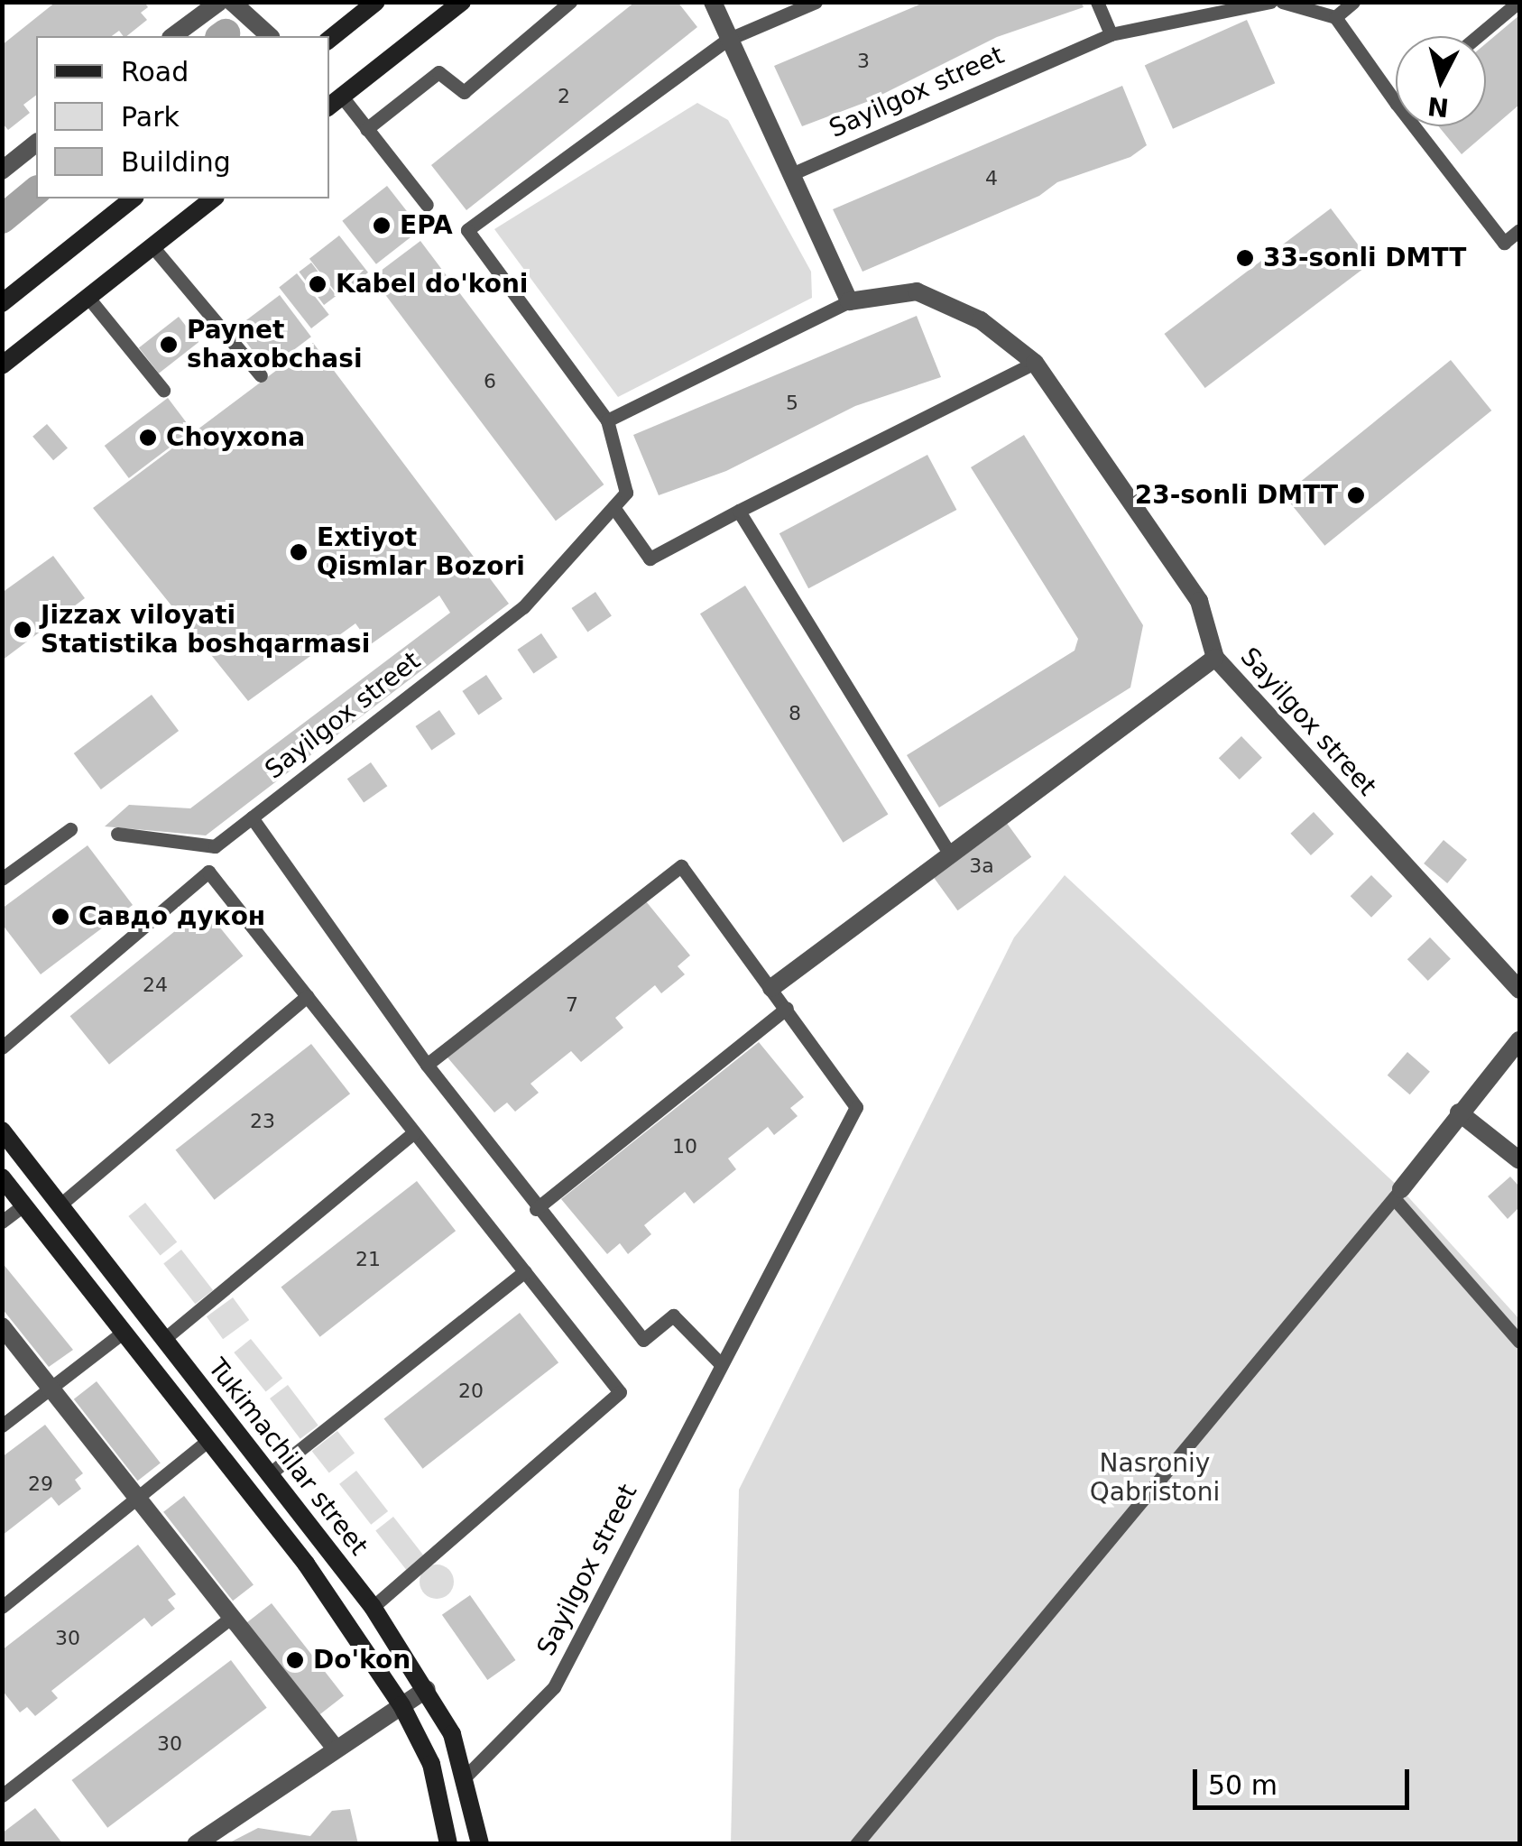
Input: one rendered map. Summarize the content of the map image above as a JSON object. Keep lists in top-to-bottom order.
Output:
{
  "streets": {
    "main road": ["Tukimachilar street"],
    "street": ["Sayilgox street"]
  },
  "crossings": [
    ["Sayilgox street", "Tukimachilar street"]
  ],
  "parks": ["Nasroniy Qabristoni"],
  "places": [
    "EPA",
    "33-sonli DMTT",
    "Kabel do'koni",
    "Paynet shaxobchasi",
    "Choyxona",
    "23-sonli DMTT",
    "Extiyot Qismlar Bozori",
    "Jizzax viloyati Statistika boshqarmasi",
    "Cавдо дукон",
    "Do'kon"
  ],
  "house_numbers": [
    "3",
    "2",
    "4",
    "6",
    "5",
    "8",
    "3a",
    "24",
    "7",
    "23",
    "10",
    "21",
    "20",
    "29",
    "30",
    "30"
  ],
  "legend": ["Road", "Park", "Building"],
  "scale_bar": "50 m",
  "north": "bottom"
}
